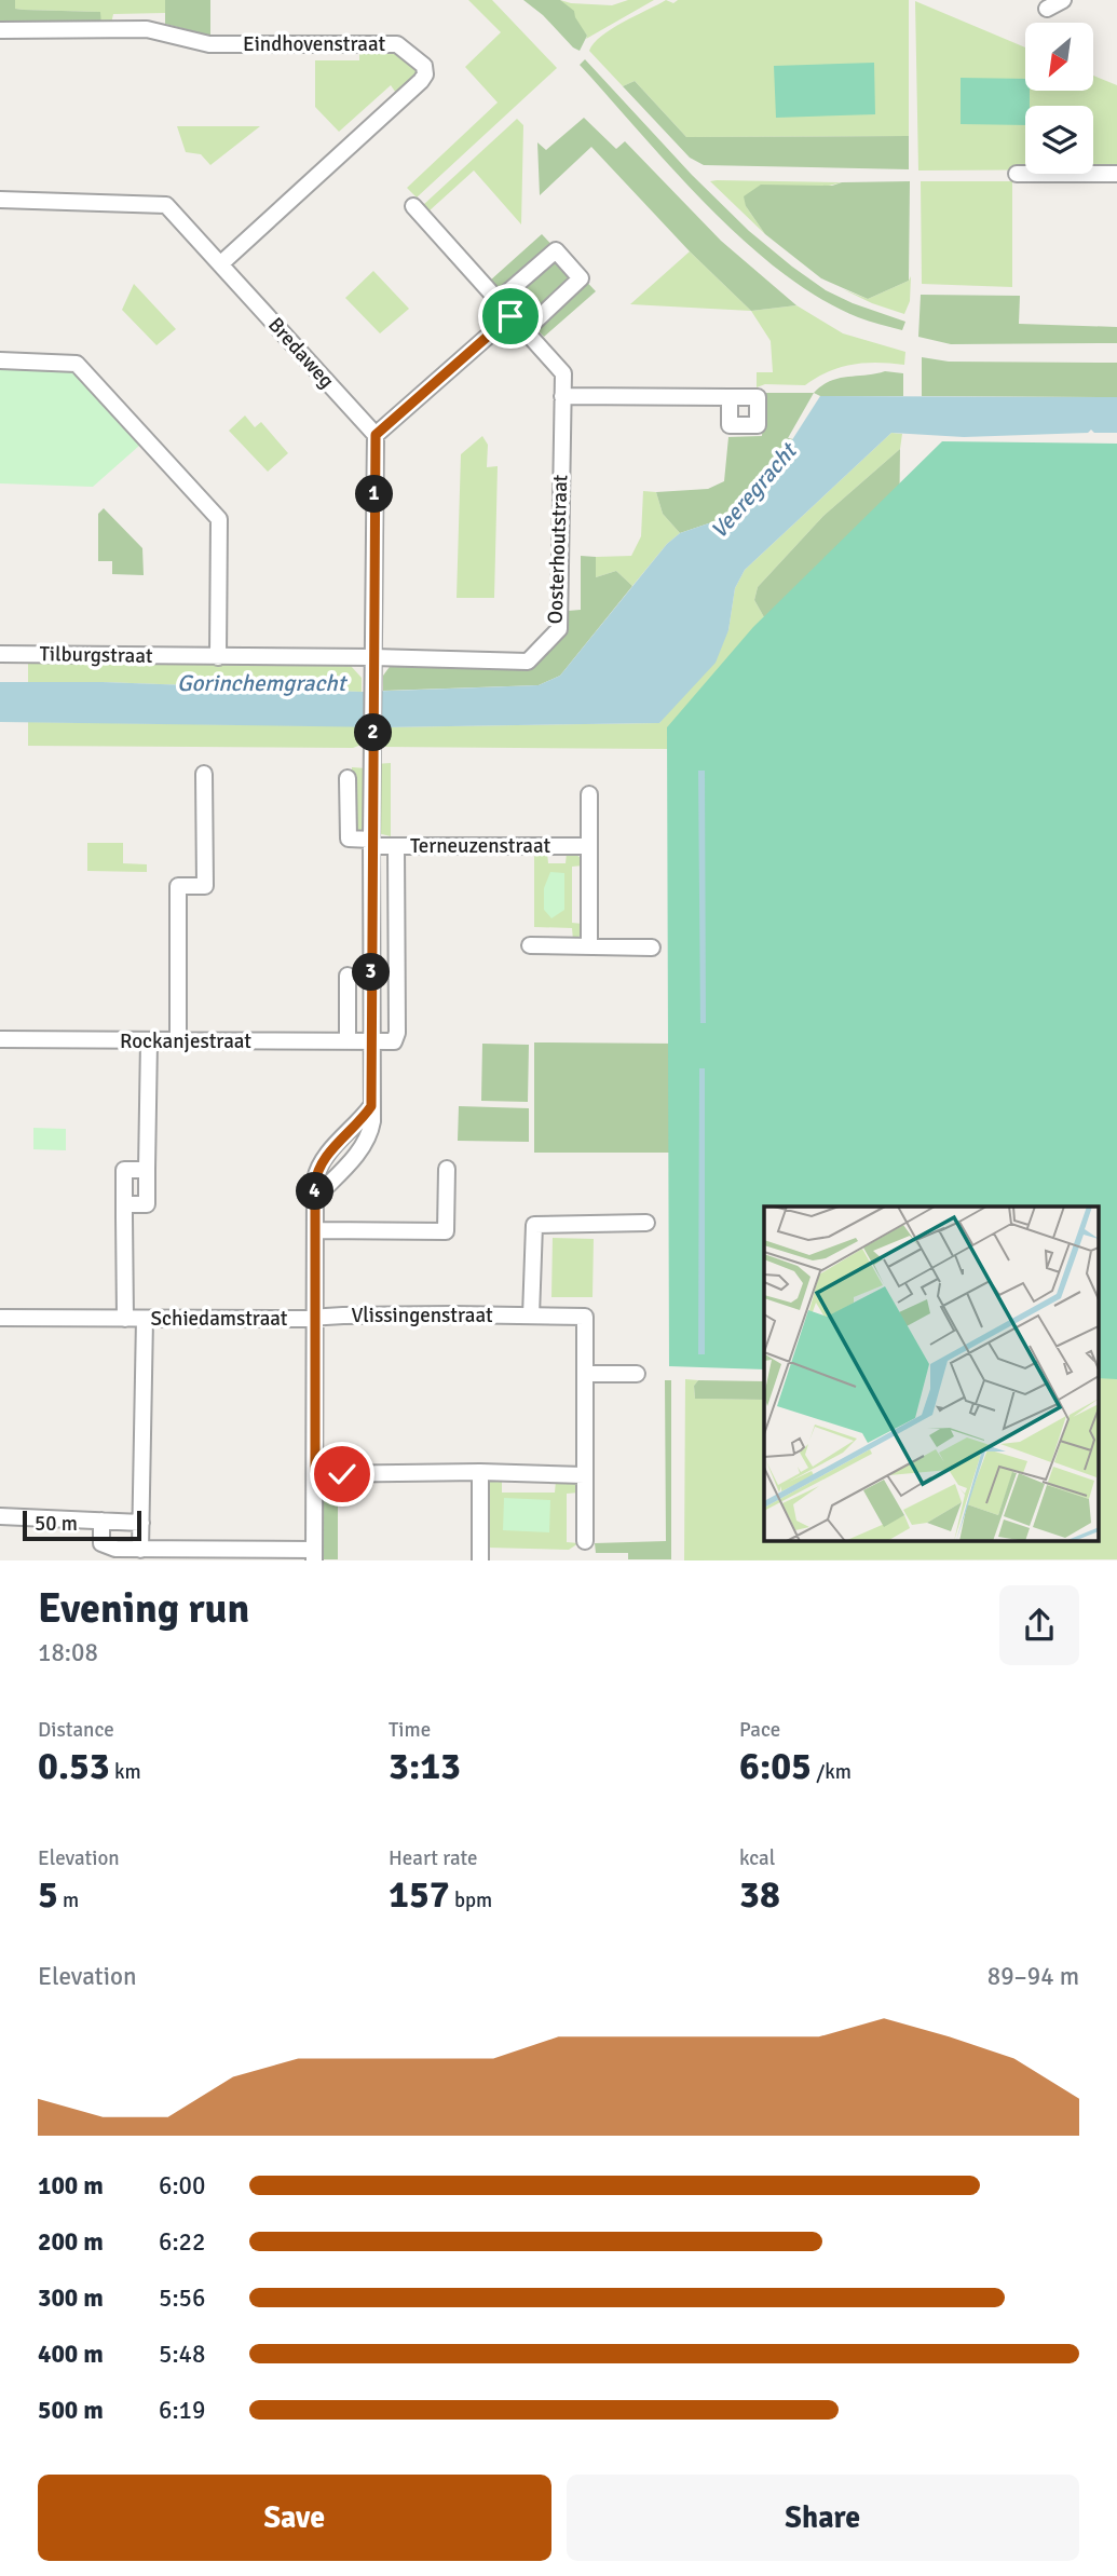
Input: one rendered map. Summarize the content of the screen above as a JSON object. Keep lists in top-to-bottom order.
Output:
{
  "streets": {
    "street": [
      "Eindhovenstraat",
      "Bredaweg",
      "Oosterhoutstraat",
      "Tilburgstraat",
      "Terneuzenstraat",
      "Rockanjestraat",
      "Vlissingenstraat",
      "Schiedamstraat"
    ]
  },
  "crossings": [
    ["Eindhovenstraat", "Bredaweg"],
    ["Oosterhoutstraat", "Tilburgstraat"],
    ["Vlissingenstraat", "Schiedamstraat"]
  ],
  "water": ["Veeregracht", "Gorinchemgracht"],
  "scale_bar": "50 m",
  "north": "bottom left",
  "page": {
    "pins": [
      "1",
      "2",
      "3",
      "4"
    ],
    "scale": "50 m",
    "heading": ["Evening run", "18:08"],
    "stats": [
      ["Distance", "0.53 km"],
      ["Time", "3:13"],
      ["Pace", "6:05 /km"],
      ["Elevation", "5 m"],
      ["Heart rate", "157 bpm"],
      ["kcal", "38"]
    ],
    "chart": ["Elevation", "89–94 m"],
    "list": [
      {
        "name": "100 m",
        "note": "6:00"
      },
      {
        "name": "200 m",
        "note": "6:22"
      },
      {
        "name": "300 m",
        "note": "5:56"
      },
      {
        "name": "400 m",
        "note": "5:48"
      },
      {
        "name": "500 m",
        "note": "6:19"
      }
    ],
    "buttons": ["Save", "Share"]
  }
}
